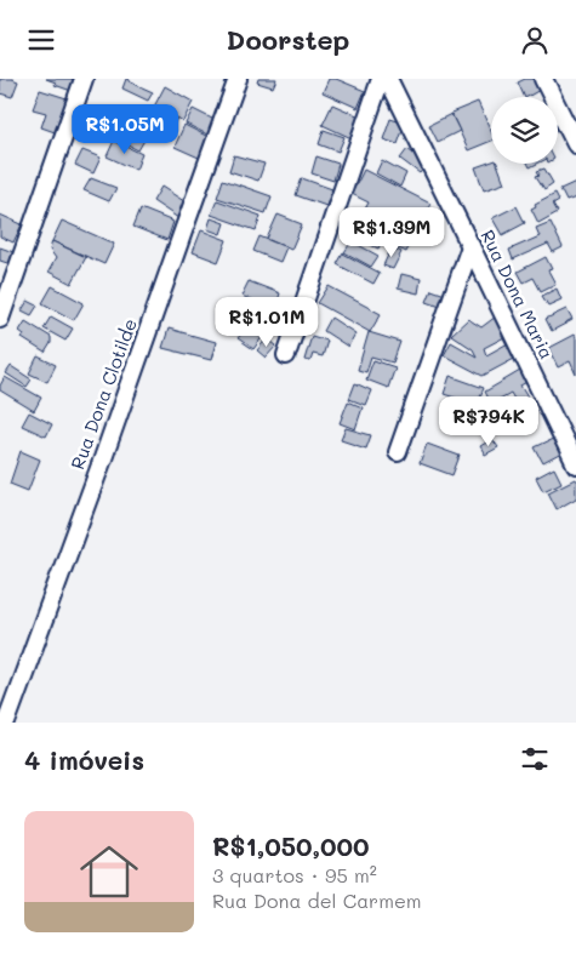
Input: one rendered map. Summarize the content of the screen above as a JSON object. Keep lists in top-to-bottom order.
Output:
{
  "streets": {
    "street": ["Rua Dona Maria", "Rua Dona Clotilde"]
  },
  "page": {
    "header": "Doorstep",
    "price": [
      "R$1.05M",
      "R$1.39M",
      "R$1.01M",
      "R$794K"
    ],
    "heading": "4 imóveis",
    "list": [
      {
        "name": "R$1,050,000",
        "note": "3 quartos · 95 m² · Rua Dona del Carmem"
      }
    ]
  }
}
